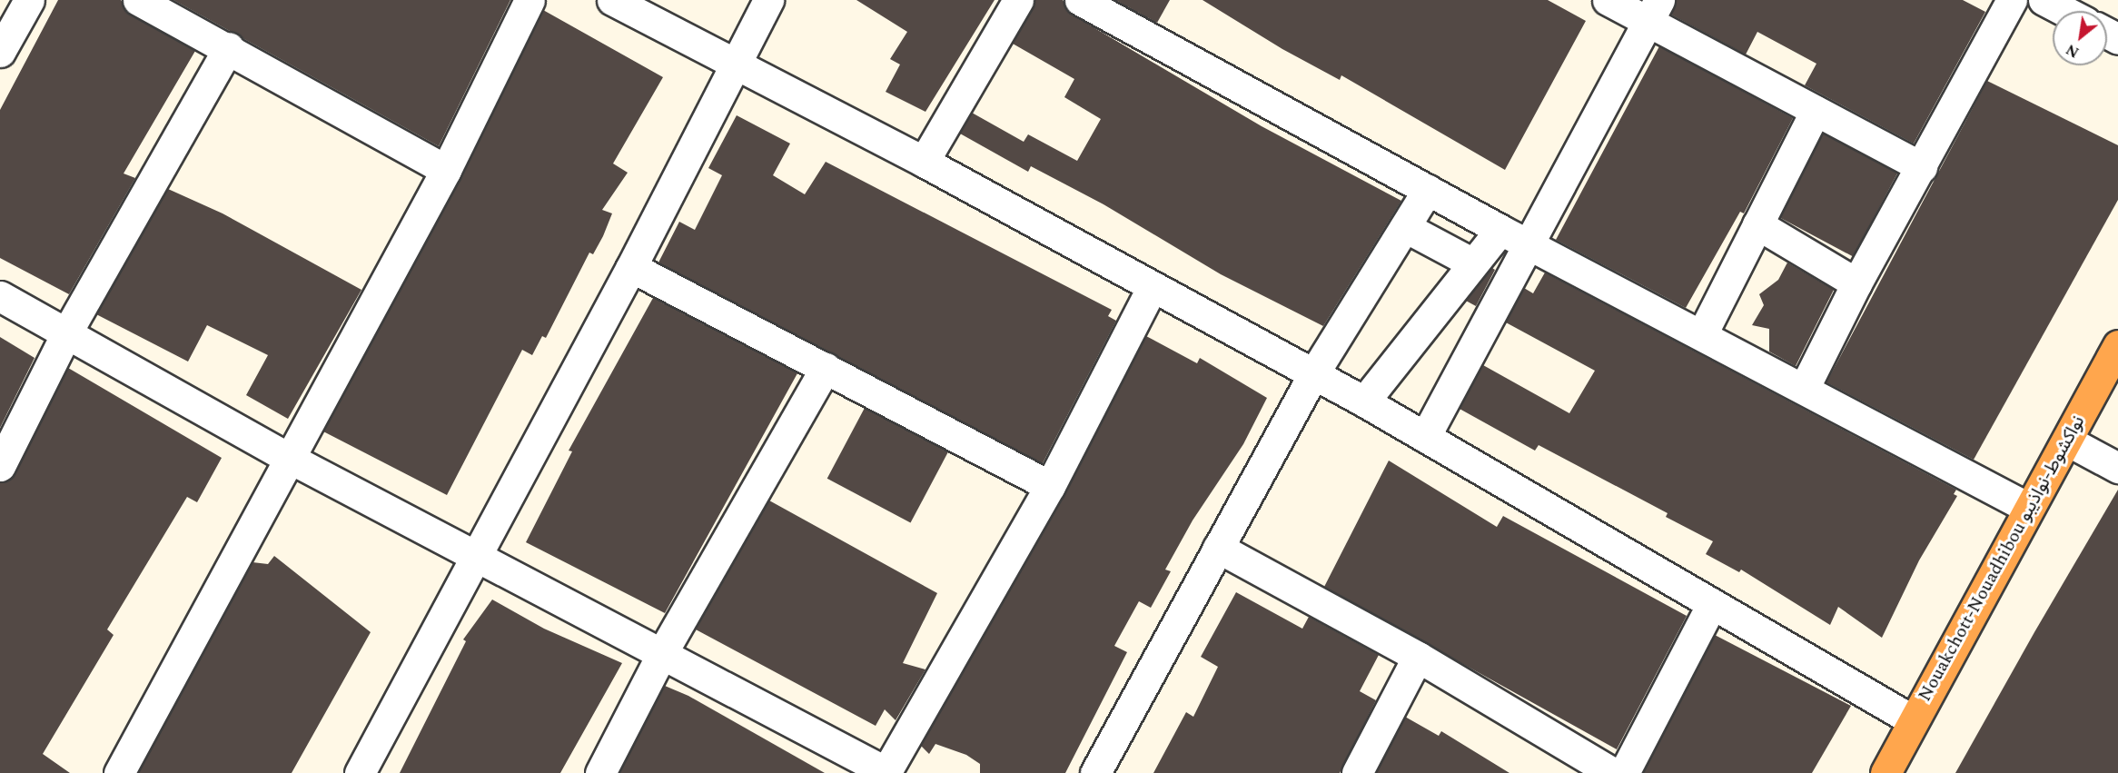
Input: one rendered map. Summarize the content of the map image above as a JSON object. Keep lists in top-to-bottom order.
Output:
{
  "streets": {
    "highway": ["Nouakchott-Nouadhibou نواكشوط-نواذيبو"]
  },
  "north": "bottom left"
}
